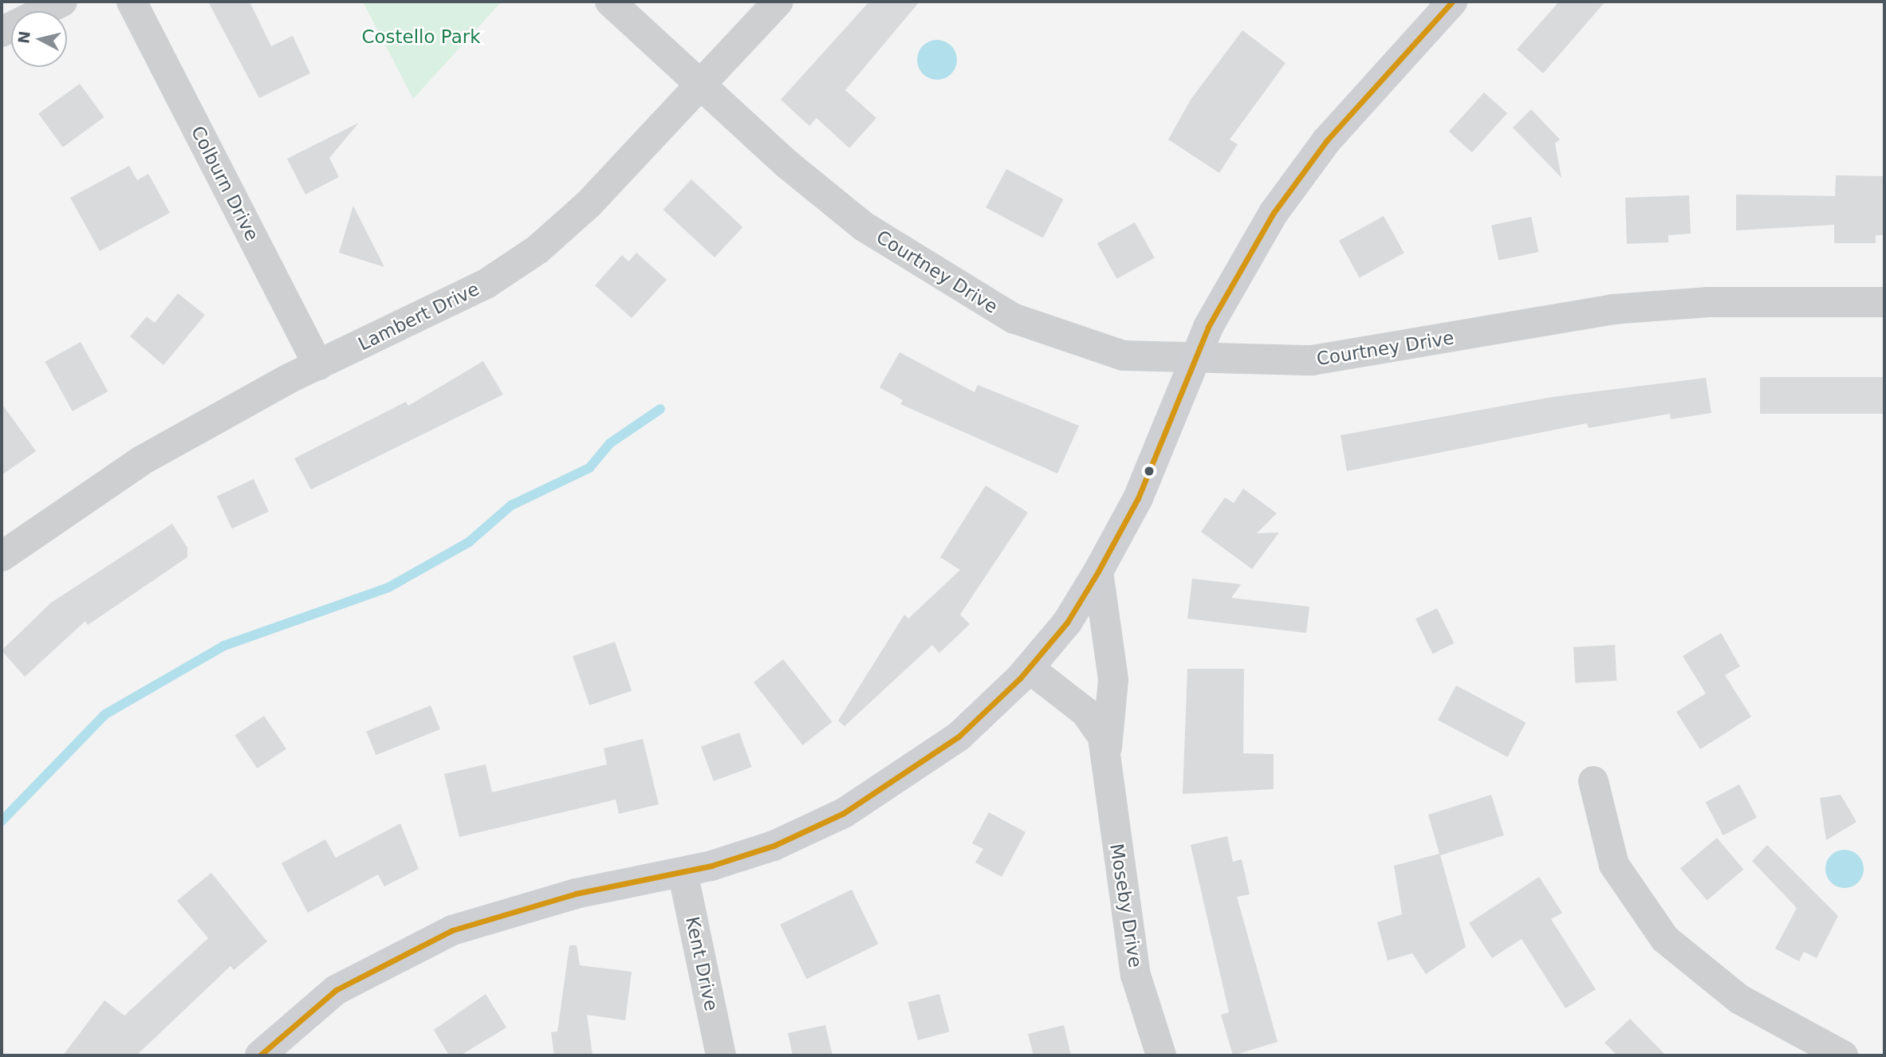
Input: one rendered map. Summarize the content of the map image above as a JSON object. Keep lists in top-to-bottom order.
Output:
{
  "streets": {
    "street": [
      "Colburn Drive",
      "Courtney Drive",
      "Lambert Drive",
      "Moseby Drive",
      "Kent Drive"
    ]
  },
  "crossings": [
    ["Colburn Drive", "Lambert Drive"],
    ["Courtney Drive", "Lambert Drive"]
  ],
  "parks": ["Costello Park"],
  "north": "left"
}
